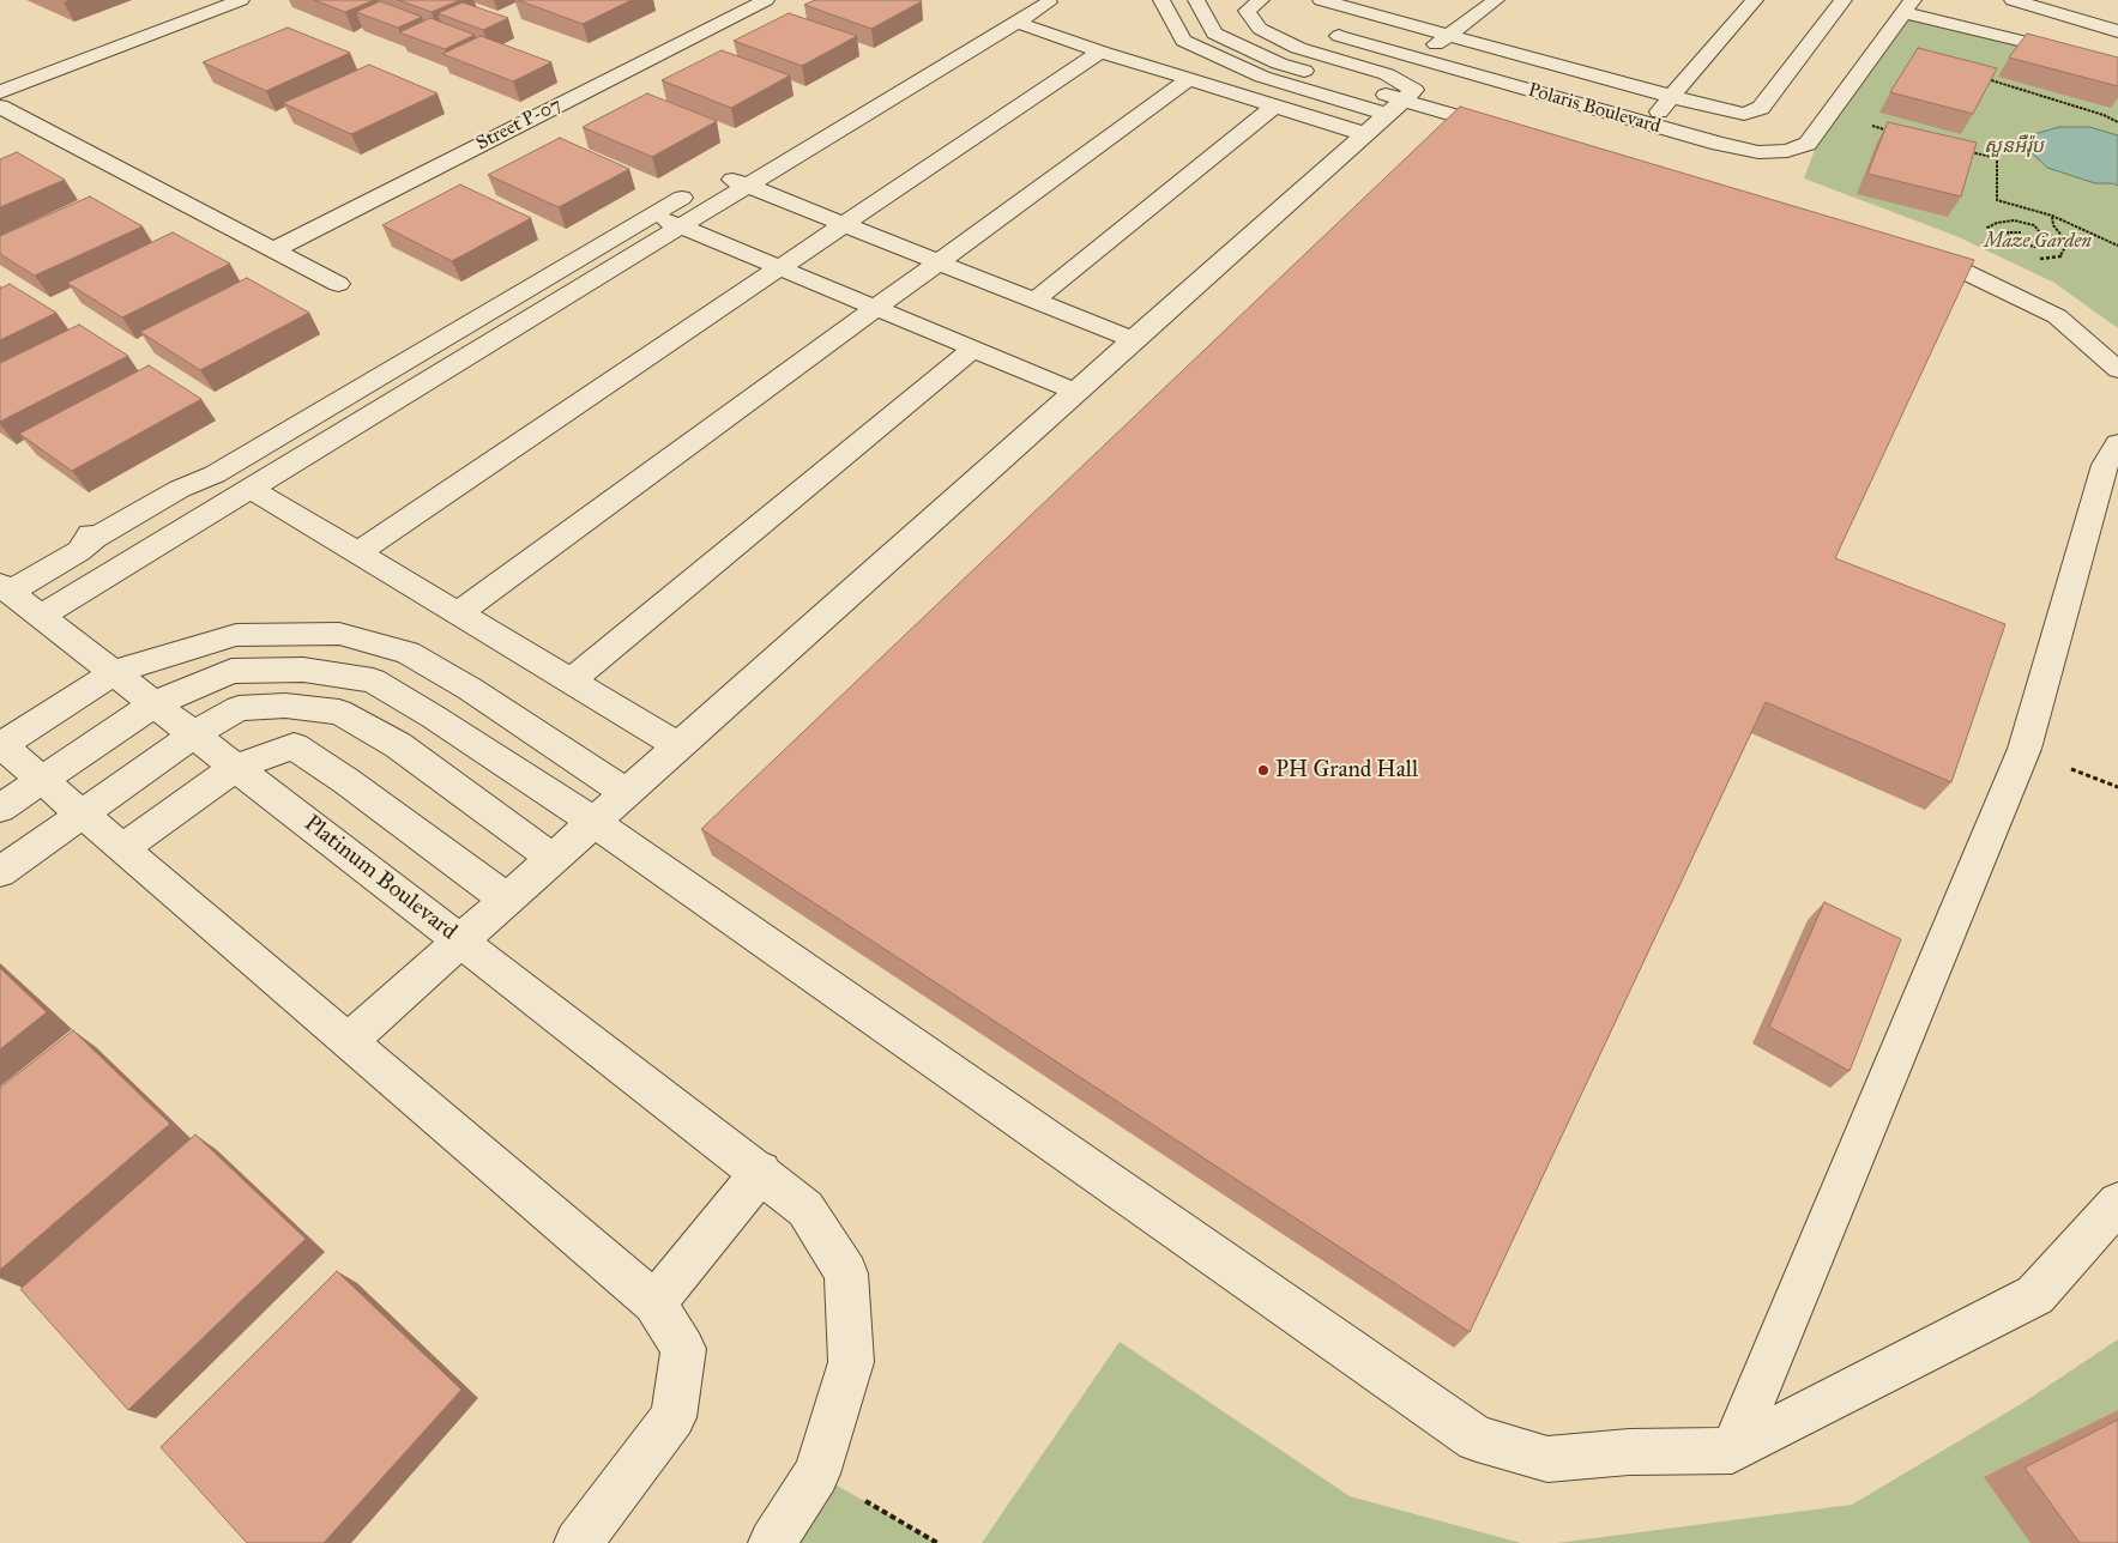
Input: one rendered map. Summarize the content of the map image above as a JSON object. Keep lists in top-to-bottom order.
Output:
{
  "streets": {
    "street": ["Polaris Boulevard", "Street P-07", "Platinum Boulevard"]
  },
  "parks": ["សួនអឺរ៉ុប", "Maze Garden"],
  "places": ["PH Grand Hall"]
}
